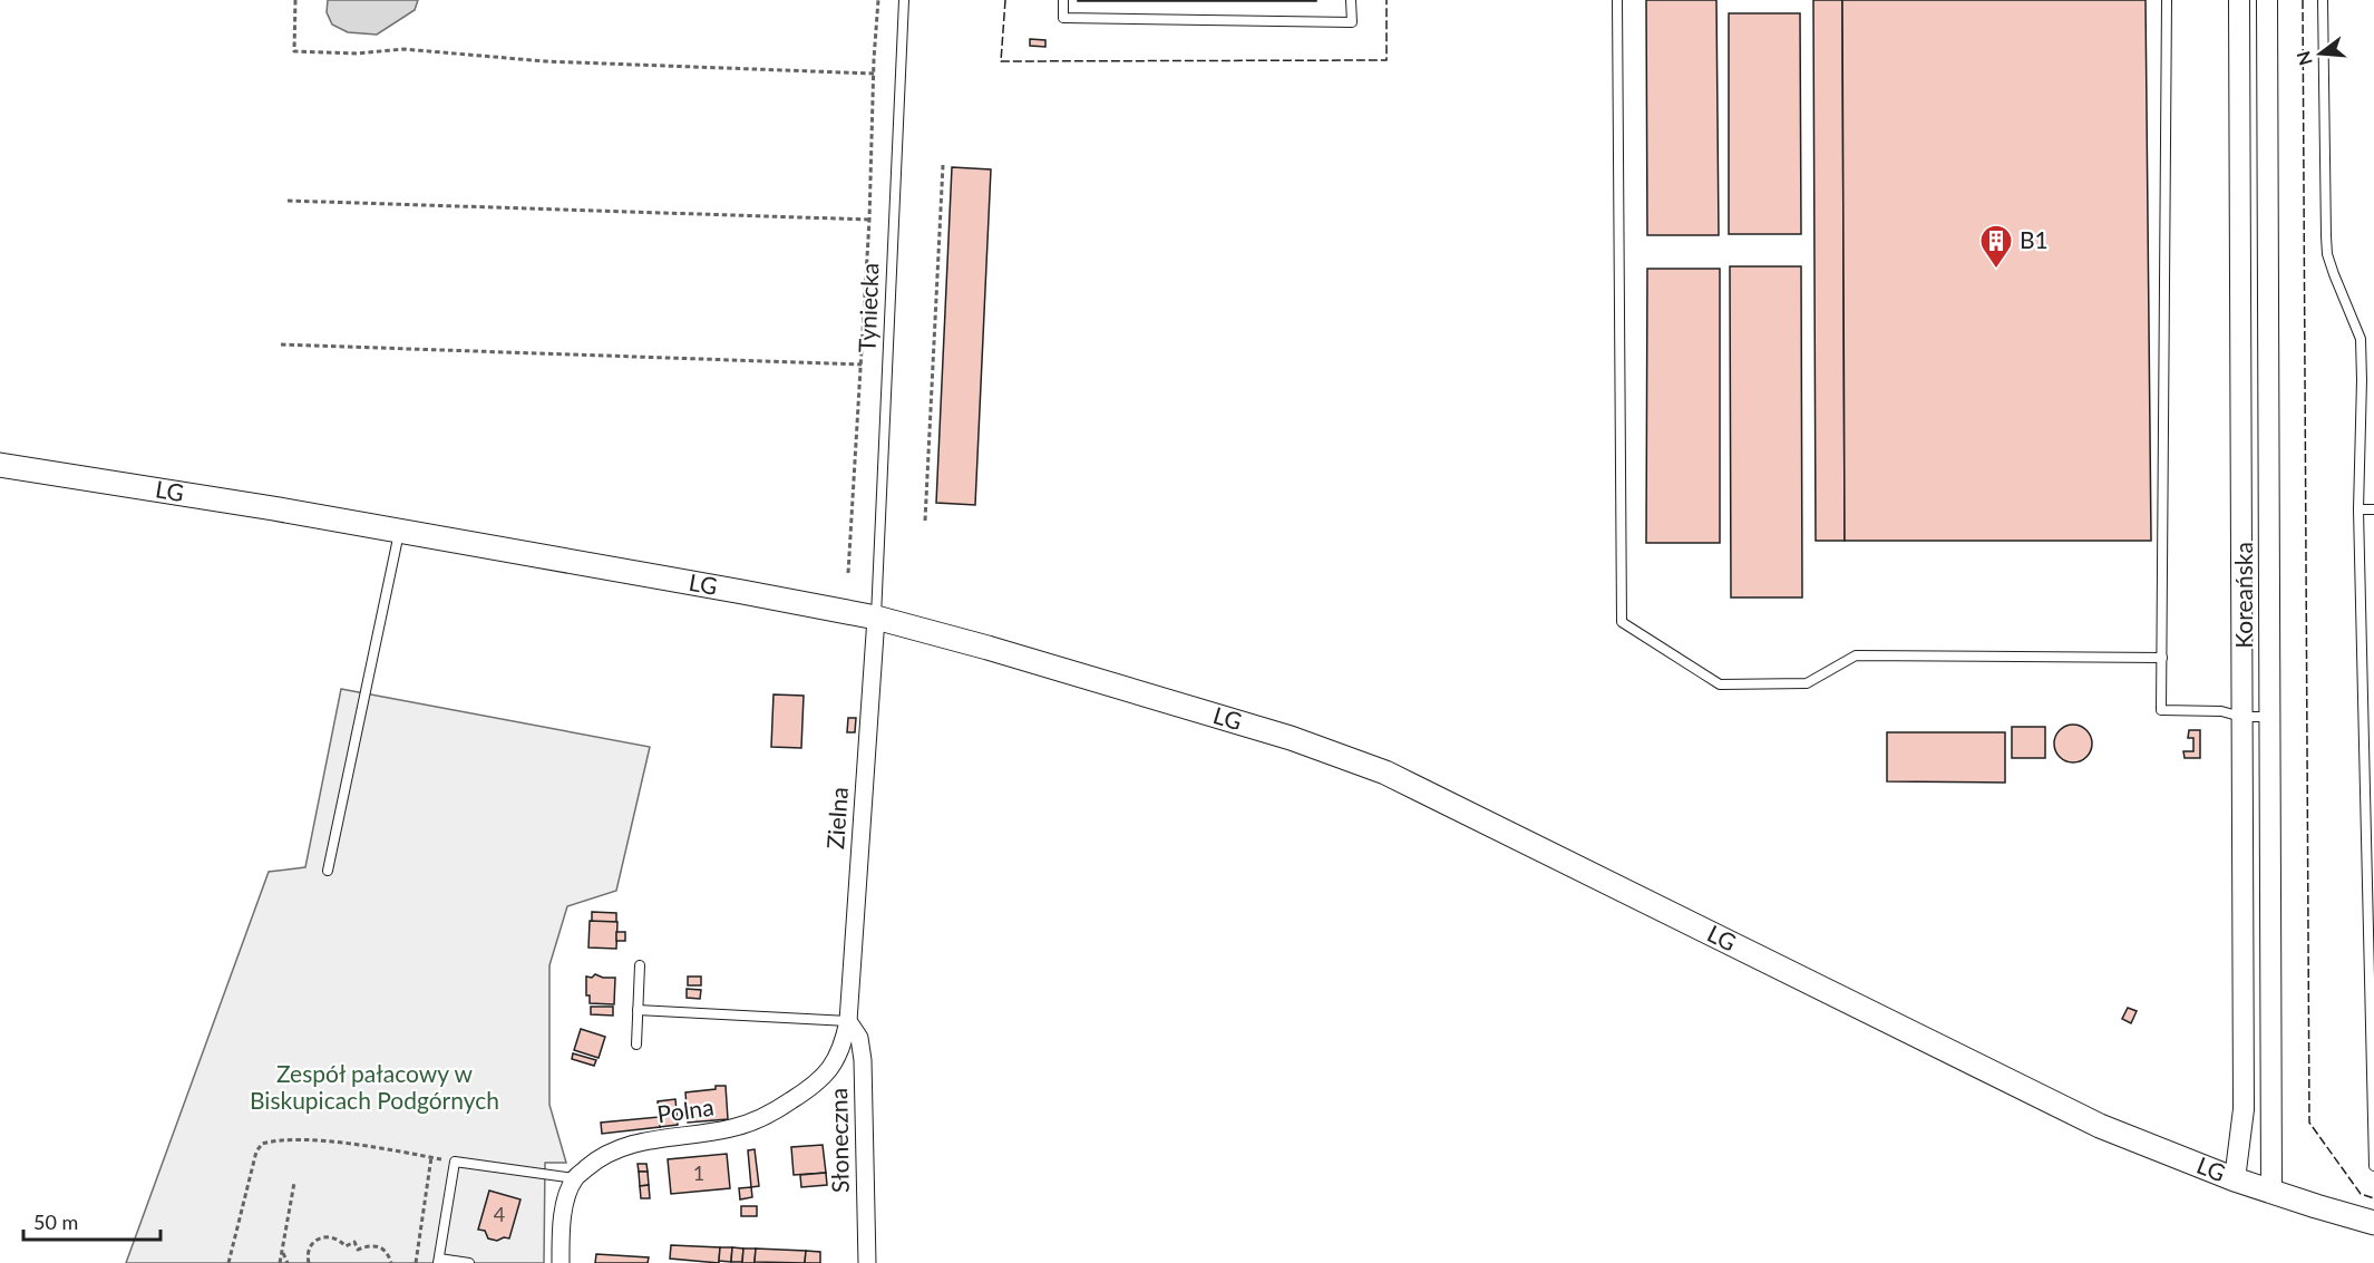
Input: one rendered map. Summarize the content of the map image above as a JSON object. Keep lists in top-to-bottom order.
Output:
{
  "streets": {
    "main road": ["LG"],
    "street": [
      "Koreańska",
      "Zielna",
      "Polna",
      "Słoneczna"
    ],
    "lane": ["Tyniecka"]
  },
  "crossings": [
    ["Tyniecka", "LG"],
    ["Tyniecka", "Zielna"],
    ["LG", "Koreańska"],
    ["LG", "Zielna"],
    ["Zielna", "Polna"],
    ["Zielna", "Słoneczna"],
    ["Polna", "Słoneczna"]
  ],
  "parks": ["Zespół pałacowy w Biskupicach Podgórnych"],
  "places": {
    "building": ["B1"]
  },
  "house_numbers": ["1", "4"],
  "scale_bar": "50 m",
  "north": "left"
}
